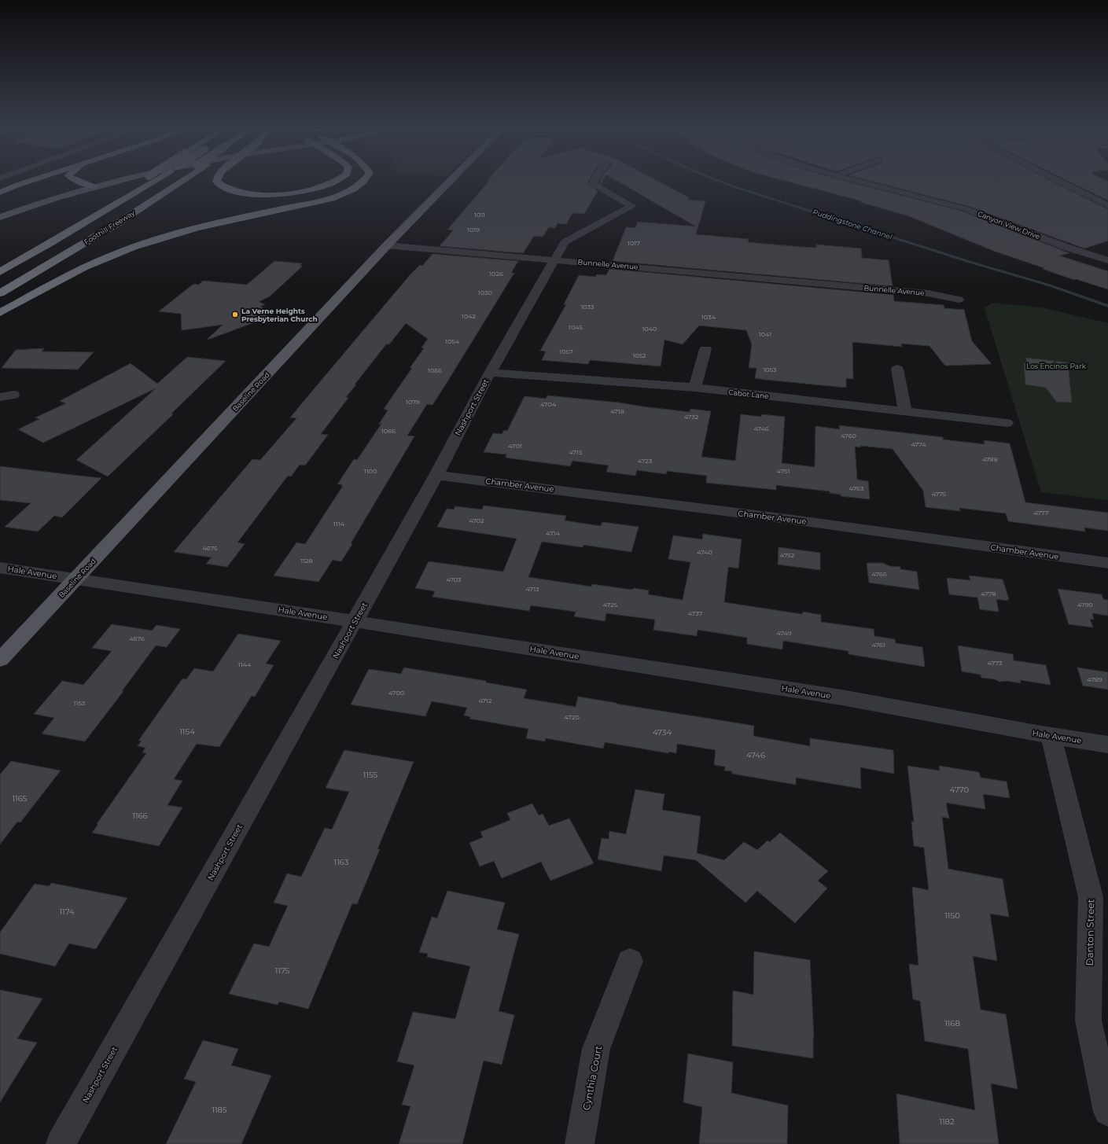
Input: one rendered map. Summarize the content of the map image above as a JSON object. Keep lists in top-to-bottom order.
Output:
{
  "streets": {
    "highway": ["Foothill Freeway"],
    "main road": ["Baseline Road"],
    "street": [
      "Canyon View Drive",
      "Bunnelle Avenue",
      "Cabot Lane",
      "Nashport Street",
      "Chamber Avenue",
      "Hale Avenue",
      "Danton Street",
      "Cynthia Court"
    ]
  },
  "crossings": [
    ["Bunnelle Avenue", "Baseline Road"],
    ["Bunnelle Avenue", "Nashport Street"],
    ["Baseline Road", "Hale Avenue"],
    ["Cabot Lane", "Nashport Street"],
    ["Nashport Street", "Chamber Avenue"],
    ["Nashport Street", "Hale Avenue"],
    ["Hale Avenue", "Danton Street"]
  ],
  "water": ["Puddingstone Channel"],
  "parks": ["Los Encinos Park"],
  "places": ["La Verne Heights Presbyterian Church"],
  "house_numbers": [
    "1011",
    "1019",
    "1017",
    "1026",
    "1030",
    "1033",
    "1042",
    "1034",
    "1045",
    "1040",
    "1041",
    "1054",
    "1057",
    "1052",
    "1053",
    "1066",
    "1078",
    "4704",
    "4718",
    "4732",
    "4746",
    "1086",
    "4760",
    "4774",
    "4701",
    "4715",
    "4788",
    "4723",
    "1100",
    "4751",
    "4763",
    "4775",
    "4777",
    "4702",
    "1114",
    "4714",
    "4675",
    "4740",
    "4752",
    "1128",
    "4766",
    "4703",
    "4713",
    "4778",
    "4725",
    "4790",
    "4737",
    "4749",
    "4676",
    "4761",
    "4773",
    "1144",
    "4789",
    "4700",
    "4712",
    "1153",
    "4720",
    "1154",
    "4734",
    "4746",
    "1155",
    "4770",
    "1165",
    "1166",
    "1163",
    "1174",
    "1150",
    "1175",
    "1168",
    "1185",
    "1182"
  ]
}
